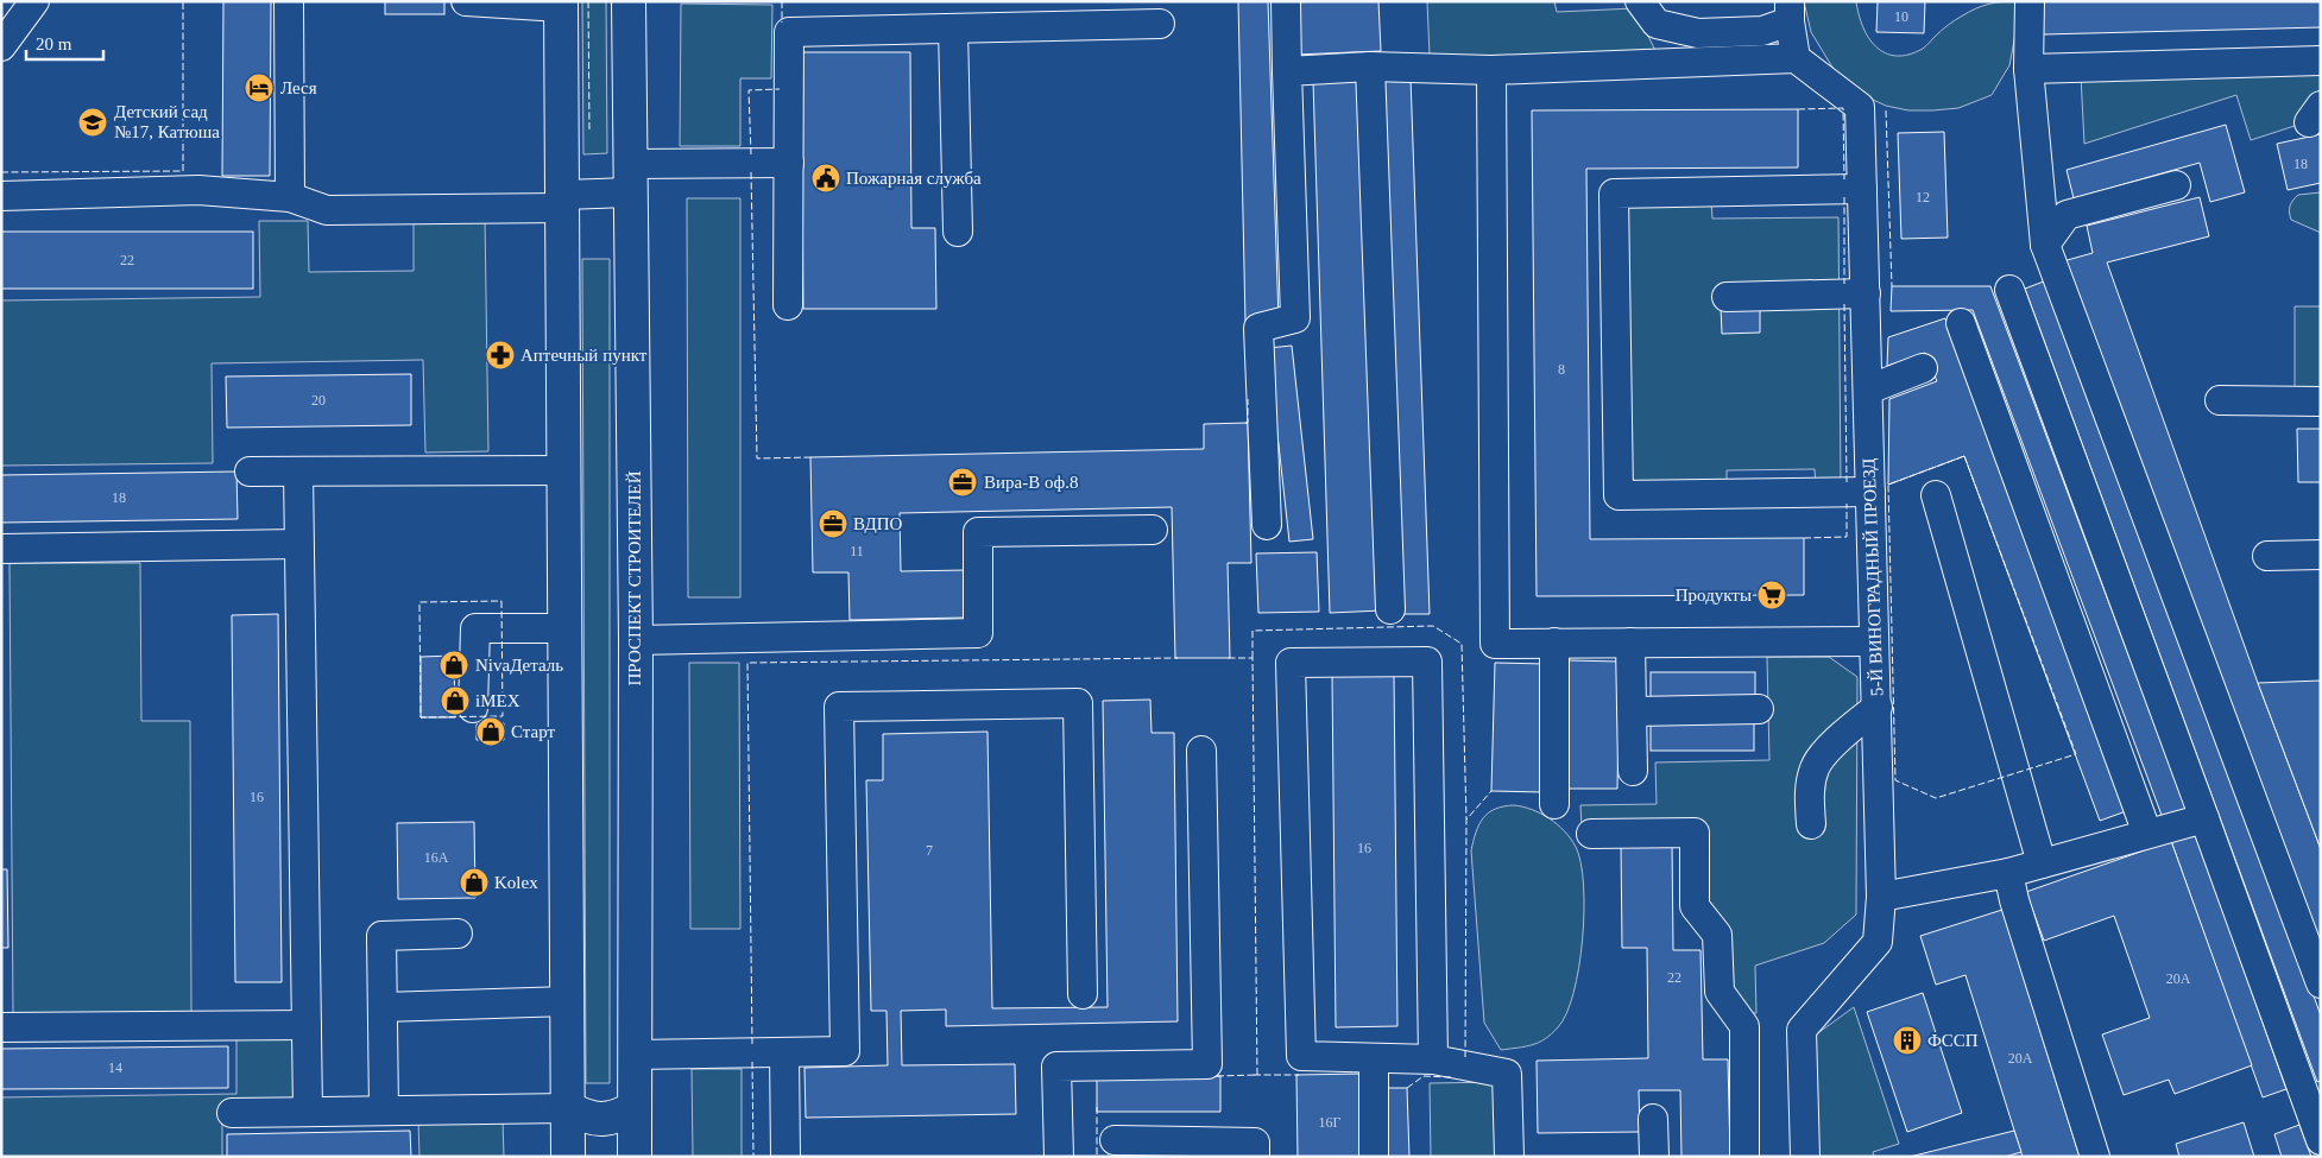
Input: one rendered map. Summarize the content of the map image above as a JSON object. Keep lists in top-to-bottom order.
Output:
{
  "streets": {
    "main road": ["ПРОСПЕКТ СТРОИТЕЛЕЙ"],
    "street": ["5-Й ВИНОГРАДНЫЙ ПРОЕЗД"]
  },
  "places": {
    "hotel": ["Леся"],
    "school or university": ["Детский сад №17, Катюша"],
    "public building": ["Пожарная служба"],
    "pharmacy": ["Аптечный пункт"],
    "office": ["Вира-В оф.8", "ВДПО"],
    "supermarket": ["Продукты"],
    "shop": [
      "NivaДеталь",
      "iMEX",
      "Старт",
      "Kolex"
    ],
    "building": ["ФССП"]
  },
  "house_numbers": [
    "10",
    "18",
    "12",
    "22",
    "8",
    "20",
    "18",
    "11",
    "16",
    "16",
    "7",
    "16А",
    "22",
    "20А",
    "20А",
    "14",
    "16Г"
  ],
  "scale_bar": "20 m"
}
